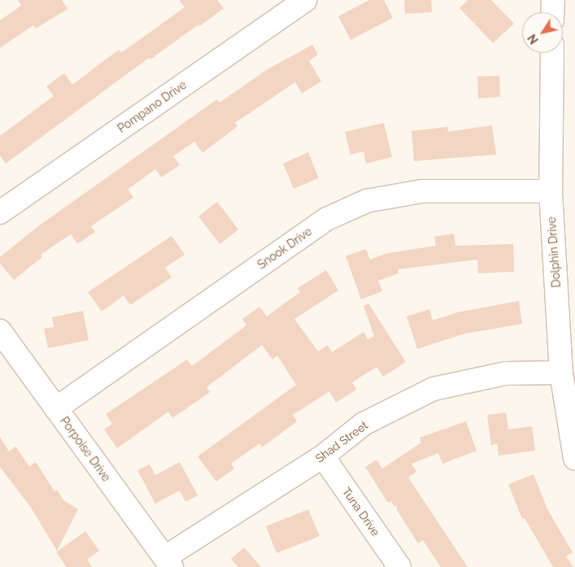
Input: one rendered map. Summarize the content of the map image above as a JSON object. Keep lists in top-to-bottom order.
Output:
{
  "streets": {
    "street": [
      "Pompano Drive",
      "Snook Drive",
      "Dolphin Drive",
      "Shad Street",
      "Porpoise Drive",
      "Tuna Drive"
    ]
  },
  "crossings": [
    ["Snook Drive", "Dolphin Drive"],
    ["Snook Drive", "Porpoise Drive"],
    ["Dolphin Drive", "Shad Street"],
    ["Shad Street", "Porpoise Drive"],
    ["Shad Street", "Tuna Drive"]
  ],
  "north": "bottom left"
}
